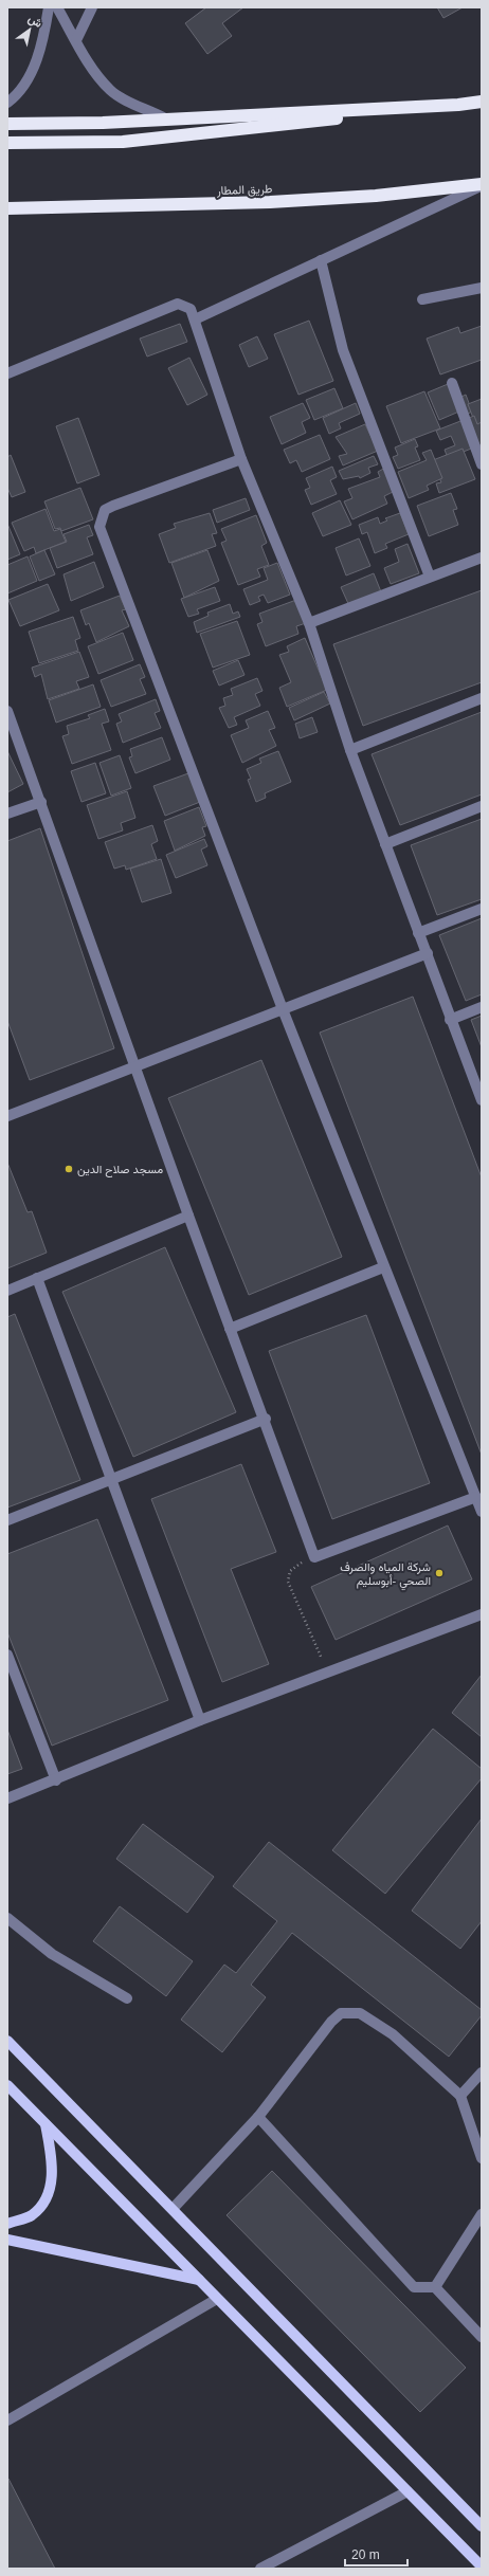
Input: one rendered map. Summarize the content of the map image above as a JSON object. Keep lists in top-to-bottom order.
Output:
{
  "streets": {
    "highway": ["طريق المطار"]
  },
  "places": ["مسجد صلاح الدين", "شركة المياه والصرف الصحي -أبوسليم"],
  "scale_bar": "20 m",
  "north": "top right"
}
